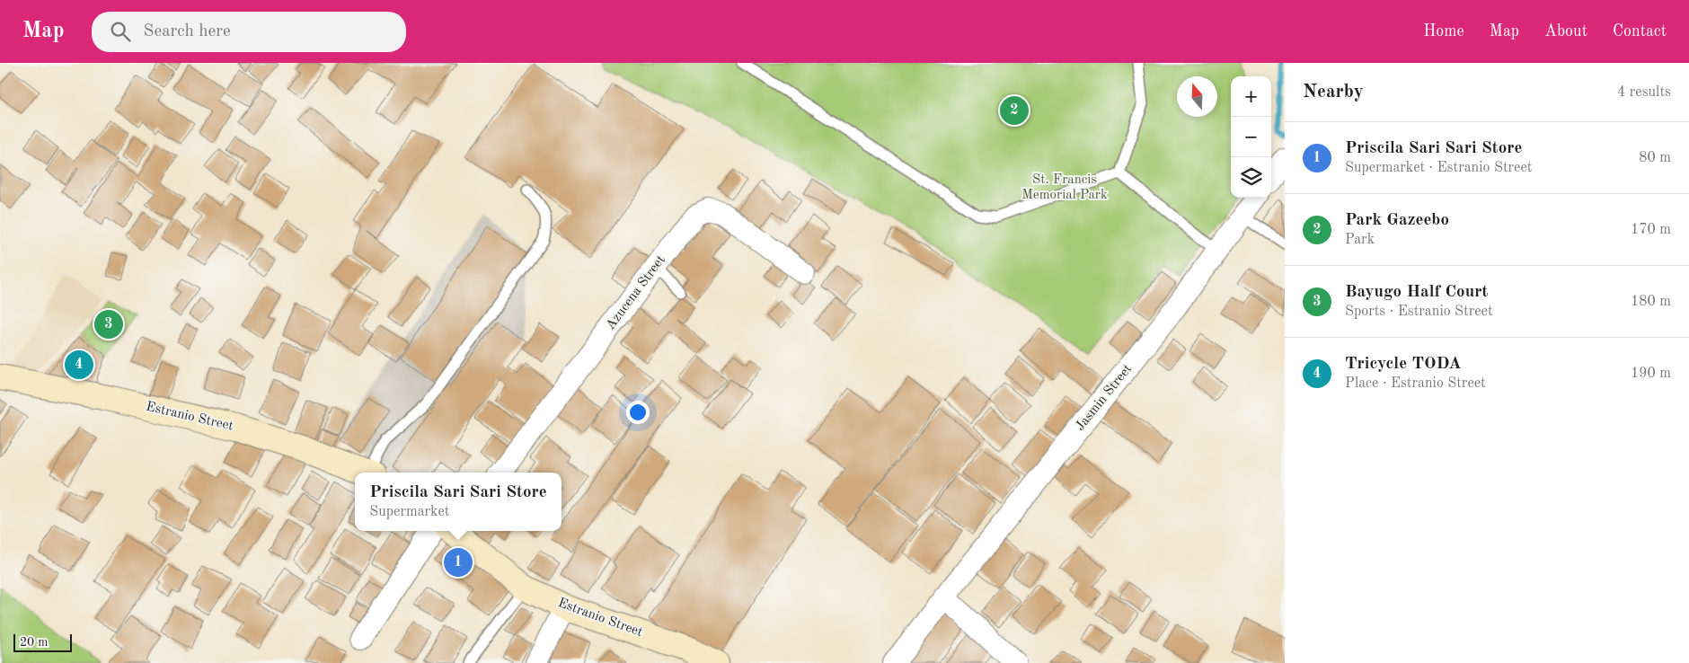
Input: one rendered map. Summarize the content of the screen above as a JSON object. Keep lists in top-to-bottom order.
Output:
{
  "streets": {
    "street": ["Azucena Street", "Jasmin Street", "Estranio Street"]
  },
  "parks": ["St. Francis Memorial Park"],
  "scale_bar": "20 m",
  "north": "top",
  "page": {
    "header": "Map",
    "search": "Search here",
    "nav": [
      "Home",
      "Map",
      "About",
      "Contact"
    ],
    "heading": ["Nearby", "4 results"],
    "map_buttons": ["+", "−"],
    "pins": [
      "2",
      "3",
      "4",
      "1"
    ],
    "list": [
      {
        "mark": "1",
        "name": "Priscila Sari Sari Store",
        "note": "Supermarket · Estranio Street",
        "value": "80 m"
      },
      {
        "mark": "2",
        "name": "Park Gazeebo",
        "note": "Park",
        "value": "170 m"
      },
      {
        "mark": "3",
        "name": "Bayugo Half Court",
        "note": "Sports · Estranio Street",
        "value": "180 m"
      },
      {
        "mark": "4",
        "name": "Tricycle TODA",
        "note": "Place · Estranio Street",
        "value": "190 m"
      }
    ],
    "popup": ["Priscila Sari Sari Store", "Supermarket"],
    "scale": "20 m"
  }
}
